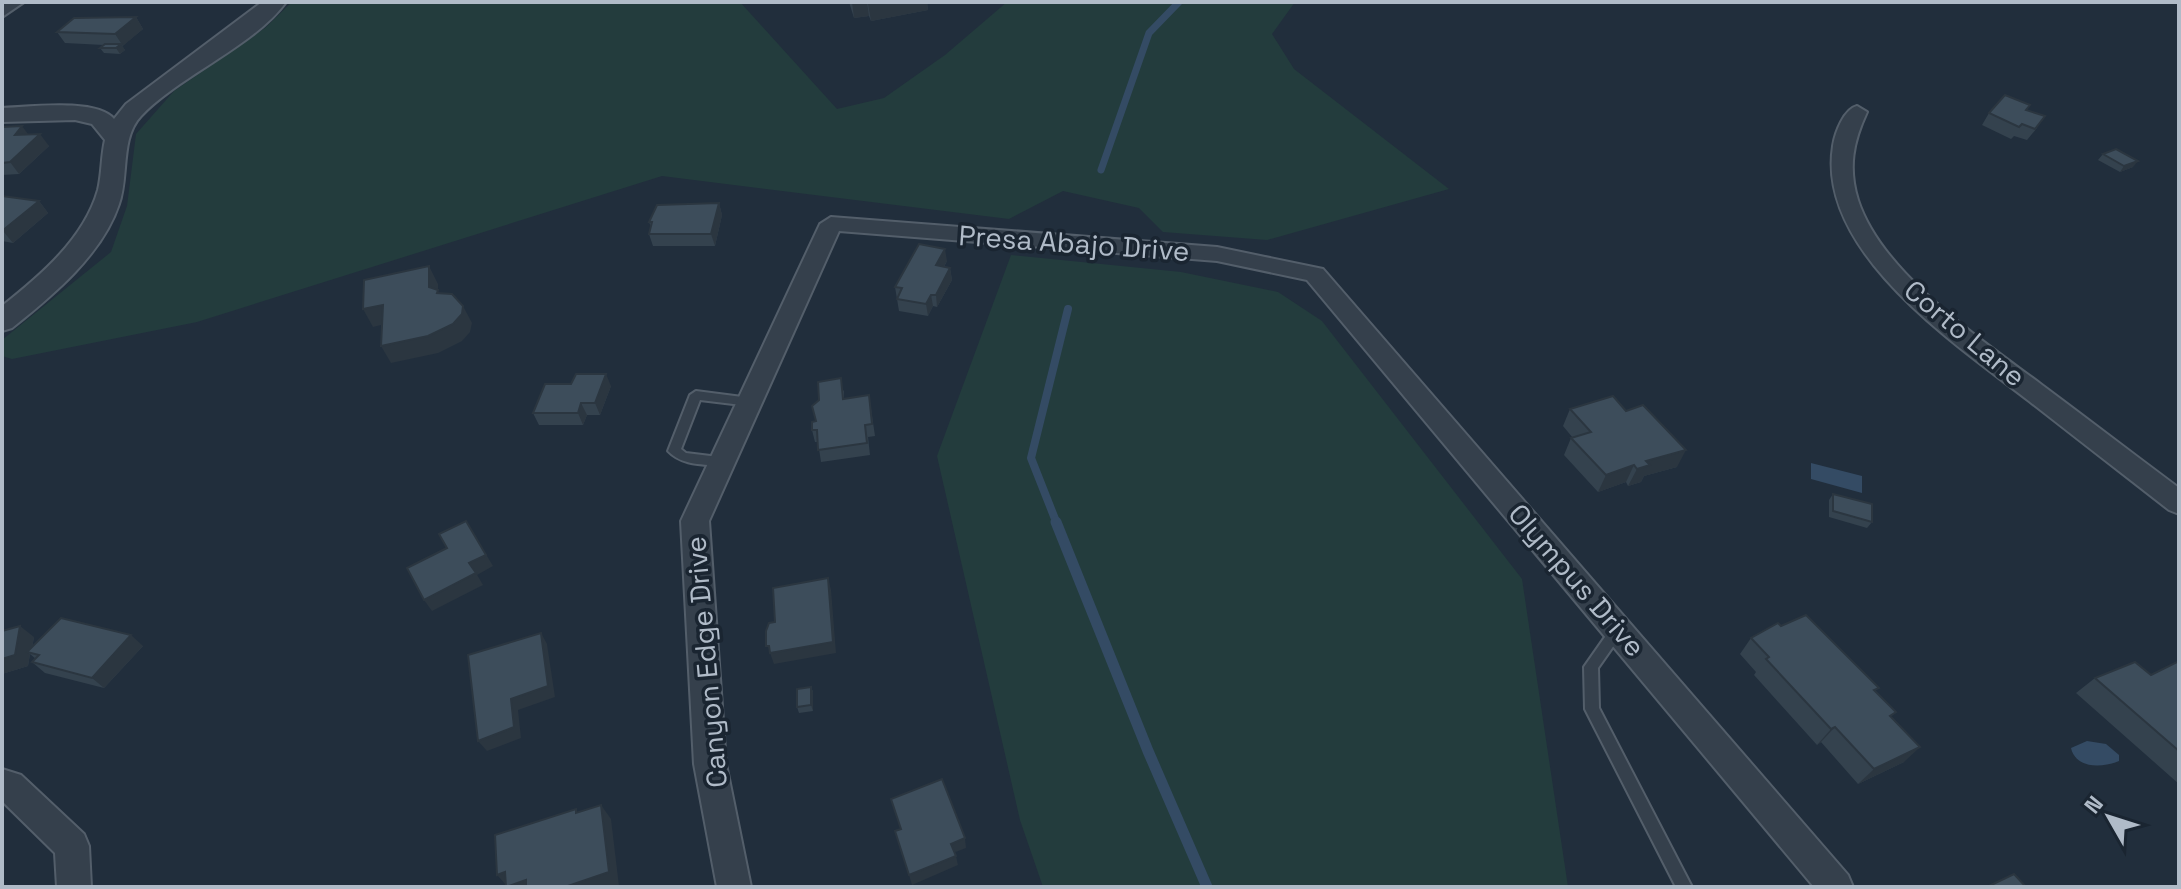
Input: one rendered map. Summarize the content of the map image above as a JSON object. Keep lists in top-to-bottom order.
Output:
{
  "streets": {
    "street": [
      "Presa Abajo Drive",
      "Corto Lane",
      "Olympus Drive",
      "Canyon Edge Drive"
    ]
  },
  "crossings": [
    ["Presa Abajo Drive", "Olympus Drive"],
    ["Presa Abajo Drive", "Canyon Edge Drive"]
  ],
  "north": "top left"
}
